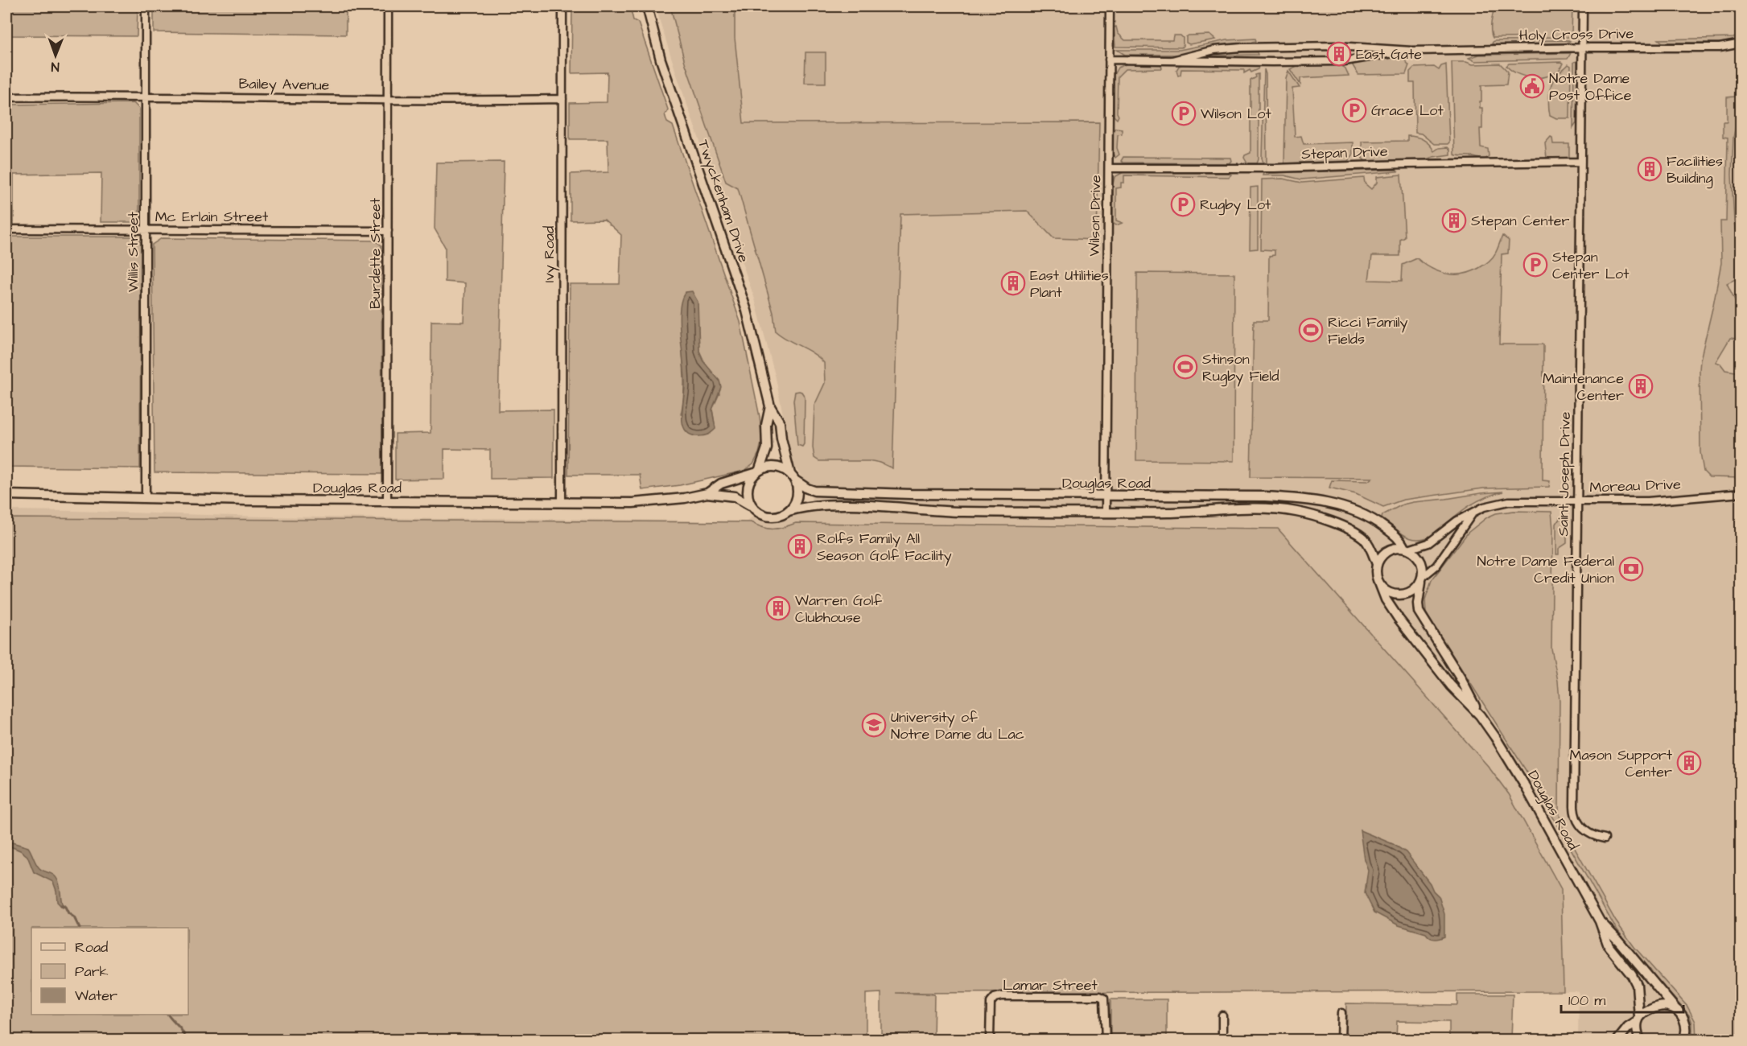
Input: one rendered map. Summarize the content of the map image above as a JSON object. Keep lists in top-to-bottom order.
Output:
{
  "streets": {
    "street": [
      "Holy Cross Drive",
      "Bailey Avenue",
      "Stepan Drive",
      "Twyckenham Drive",
      "Wilson Drive",
      "Mc Erlain Street",
      "Willis Street",
      "Burdette Street",
      "Ivy Road",
      "Saint Joseph Drive",
      "Douglas Road",
      "Moreau Drive",
      "Lamar Street"
    ]
  },
  "crossings": [
    ["Holy Cross Drive", "Wilson Drive"],
    ["Holy Cross Drive", "Saint Joseph Drive"],
    ["Bailey Avenue", "Willis Street"],
    ["Bailey Avenue", "Burdette Street"],
    ["Bailey Avenue", "Ivy Road"],
    ["Stepan Drive", "Wilson Drive"],
    ["Stepan Drive", "Saint Joseph Drive"],
    ["Twyckenham Drive", "Douglas Road"],
    ["Wilson Drive", "Douglas Road"],
    ["Mc Erlain Street", "Willis Street"],
    ["Mc Erlain Street", "Burdette Street"],
    ["Willis Street", "Douglas Road"],
    ["Burdette Street", "Douglas Road"],
    ["Ivy Road", "Douglas Road"],
    ["Saint Joseph Drive", "Moreau Drive"],
    ["Douglas Road", "Moreau Drive"]
  ],
  "places": {
    "building": [
      "East Gate",
      "Facilities Building",
      "Stepan Center",
      "East Utilities Plant",
      "Maintenance Center",
      "Rolfs Family All Season Golf Facility",
      "Warren Golf Clubhouse",
      "Mason Support Center"
    ],
    "public building": ["Notre Dame Post Office"],
    "parking": [
      "Grace Lot",
      "Wilson Lot",
      "Rugby Lot",
      "Stepan Center Lot"
    ],
    "sports": ["Ricci Family Fields", "Stinson Rugby Field"],
    "bank": ["Notre Dame Federal Credit Union"],
    "school or university": ["University of Notre Dame du Lac"]
  },
  "legend": ["Road", "Park", "Water"],
  "scale_bar": "100 m",
  "north": "bottom"
}
